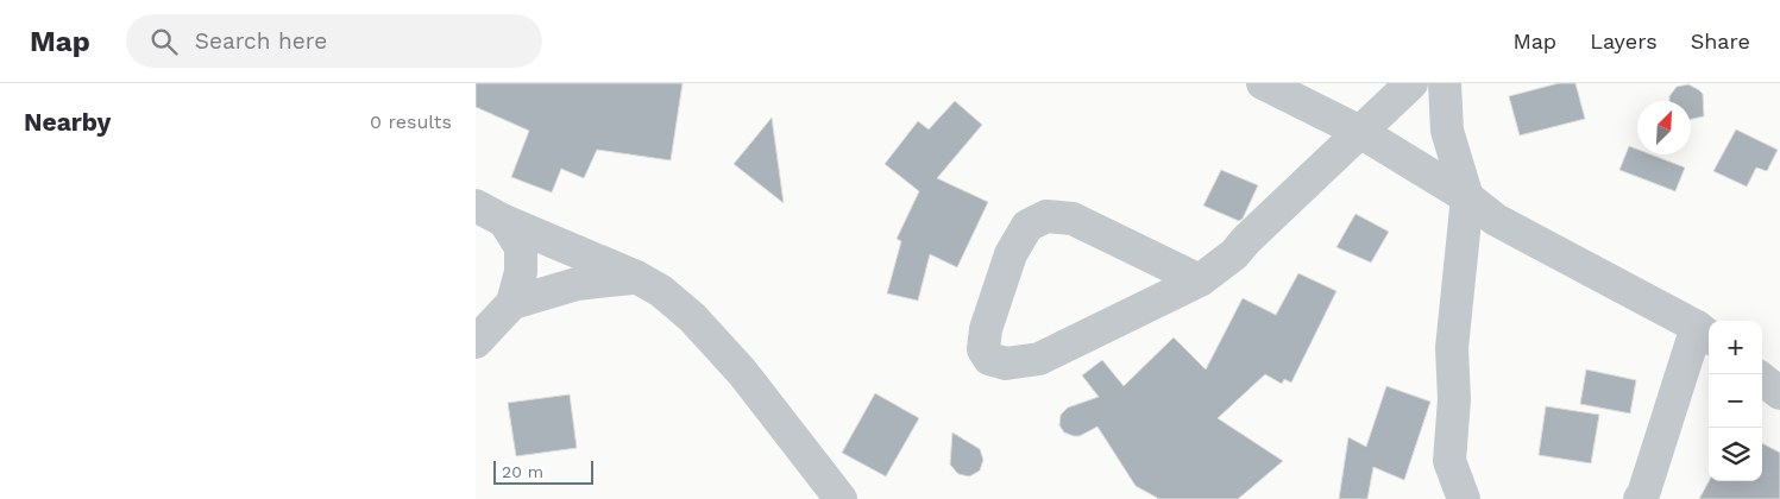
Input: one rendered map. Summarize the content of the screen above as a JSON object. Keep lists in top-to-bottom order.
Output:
{
  "scale_bar": "20 m",
  "north": "top right",
  "page": {
    "header": "Map",
    "search": "Search here",
    "nav": ["Map", "Layers", "Share"],
    "heading": ["Nearby", "0 results"],
    "map_buttons": ["+", "−"],
    "scale": "20 m"
  }
}
